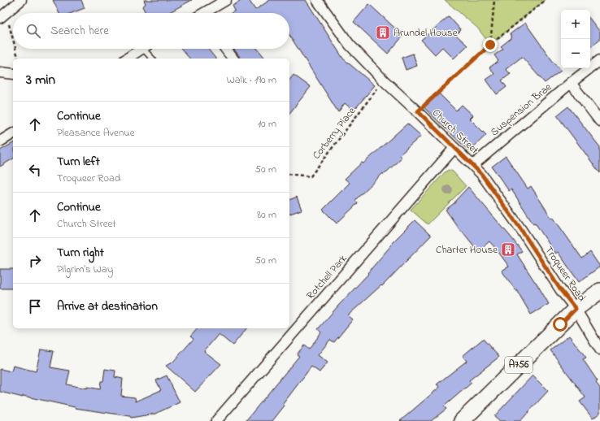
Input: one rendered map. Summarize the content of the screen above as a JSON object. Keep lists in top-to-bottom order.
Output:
{
  "streets": {
    "main road": ["A756"],
    "street": [
      "Suspension Brae",
      "Church Street",
      "Troqueer Road",
      "Rotchell Park"
    ],
    "path": ["Corberry Place"]
  },
  "crossings": [
    ["Suspension Brae", "Church Street"],
    ["Church Street", "Corberry Place"],
    ["Church Street", "Troqueer Road"],
    ["Church Street", "Rotchell Park"],
    ["Troqueer Road", "A756"]
  ],
  "places": {
    "building": ["Arundel House", "Charter House"]
  },
  "page": {
    "map_buttons": ["+", "−"],
    "search": "Search here",
    "heading": ["3 min", "Walk · 190 m"],
    "list": [
      ["Continue", "Pleasance Avenue", "10 m"],
      ["Turn left", "Troqueer Road", "50 m"],
      ["Continue", "Church Street", "80 m"],
      ["Turn right", "Pilgrim's Way", "50 m"],
      "Arrive at destination"
    ]
  }
}
